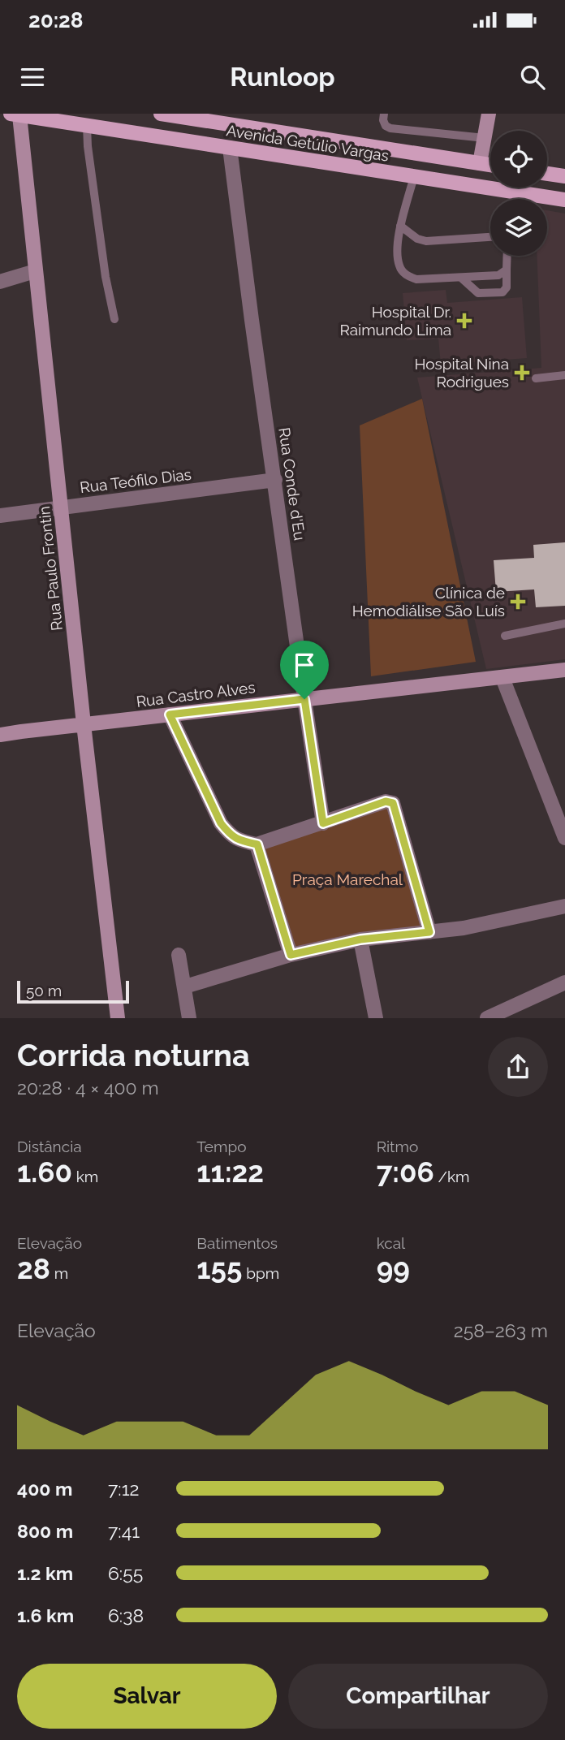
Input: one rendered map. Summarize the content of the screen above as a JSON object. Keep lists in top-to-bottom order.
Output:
{
  "streets": {
    "main road": ["Avenida Getúlio Vargas"],
    "street": [
      "Rua Teófilo Dias",
      "Rua Conde d'Eu",
      "Rua Paulo Frontin",
      "Rua Castro Alves"
    ]
  },
  "crossings": [
    ["Avenida Getúlio Vargas", "Rua Conde d'Eu"],
    ["Avenida Getúlio Vargas", "Rua Paulo Frontin"],
    ["Rua Teófilo Dias", "Rua Conde d'Eu"],
    ["Rua Teófilo Dias", "Rua Paulo Frontin"],
    ["Rua Conde d'Eu", "Rua Castro Alves"],
    ["Rua Paulo Frontin", "Rua Castro Alves"]
  ],
  "parks": ["Praça Marechal"],
  "places": {
    "health": ["Hospital Dr. Raimundo Lima", "Hospital Nina Rodrigues", "Clínica de Hemodiálise São Luís"]
  },
  "scale_bar": "50 m",
  "page": {
    "status": "20:28",
    "header": "Runloop",
    "scale": "50 m",
    "heading": ["Corrida noturna", "20:28 · 4 × 400 m"],
    "stats": [
      ["Distância", "1.60 km"],
      ["Tempo", "11:22"],
      ["Ritmo", "7:06 /km"],
      ["Elevação", "28 m"],
      ["Batimentos", "155 bpm"],
      ["kcal", "99"]
    ],
    "chart": ["Elevação", "258–263 m"],
    "list": [
      {
        "name": "400 m",
        "note": "7:12"
      },
      {
        "name": "800 m",
        "note": "7:41"
      },
      {
        "name": "1.2 km",
        "note": "6:55"
      },
      {
        "name": "1.6 km",
        "note": "6:38"
      }
    ],
    "buttons": ["Salvar", "Compartilhar"]
  }
}
